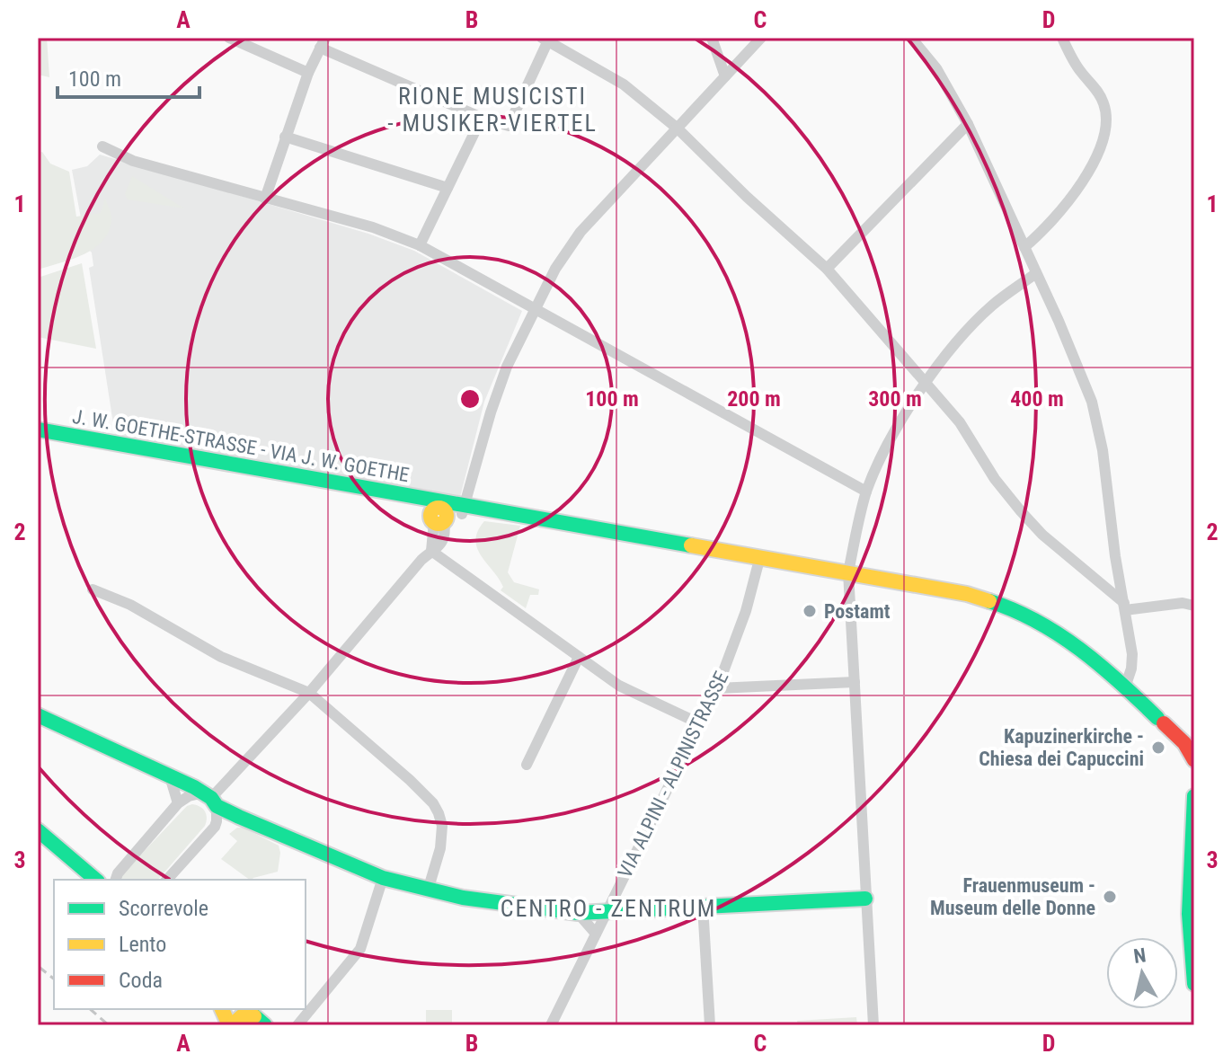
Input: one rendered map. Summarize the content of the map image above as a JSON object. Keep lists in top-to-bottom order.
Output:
{
  "streets": {
    "main road": ["J. W. GOETHE-STRASSE - VIA J. W. GOETHE"],
    "street": ["VIA ALPINI - ALPINISTRASSE"]
  },
  "districts": ["RIONE MUSICISTI - MUSIKER-VIERTEL", "CENTRO - ZENTRUM"],
  "places": ["Postamt", "Kapuzinerkirche - Chiesa dei Capuccini", "Frauenmuseum - Museum delle Donne"],
  "legend": ["Scorrevole", "Lento", "Coda"],
  "scale_bar": "100 m",
  "north": "top",
  "grid": {
    "columns": [
      "A",
      "B",
      "C",
      "D"
    ],
    "rows": ["1", "2", "3"]
  },
  "rings": [
    "100 m",
    "200 m",
    "300 m",
    "400 m"
  ]
}
